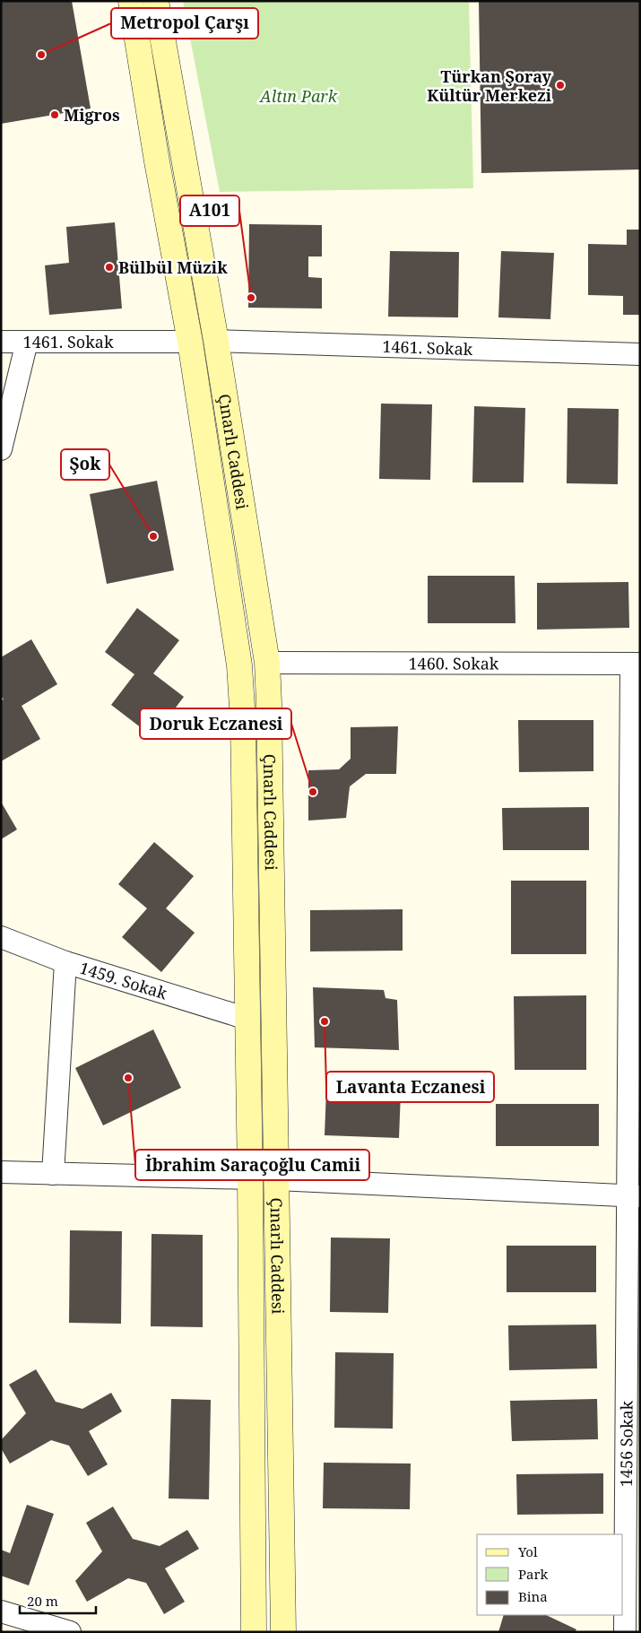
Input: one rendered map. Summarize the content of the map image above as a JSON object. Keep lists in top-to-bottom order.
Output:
{
  "streets": {
    "main road": ["Çınarlı Caddesi"],
    "street": [
      "1461. Sokak",
      "1460. Sokak",
      "1459. Sokak",
      "1456 Sokak"
    ]
  },
  "crossings": [
    ["1461. Sokak", "Çınarlı Caddesi"],
    ["Çınarlı Caddesi", "1460. Sokak"],
    ["Çınarlı Caddesi", "1459. Sokak"],
    ["1460. Sokak", "1456 Sokak"]
  ],
  "parks": ["Altın Park"],
  "places": [
    "Metropol Çarşı",
    "Türkan Şoray Kültür Merkezi",
    "Migros",
    "Bülbül Müzik",
    "A101",
    "Şok",
    "Doruk Eczanesi",
    "Lavanta Eczanesi",
    "İbrahim Saraçoğlu Camii"
  ],
  "legend": ["Yol", "Park", "Bina"],
  "scale_bar": "20 m"
}
